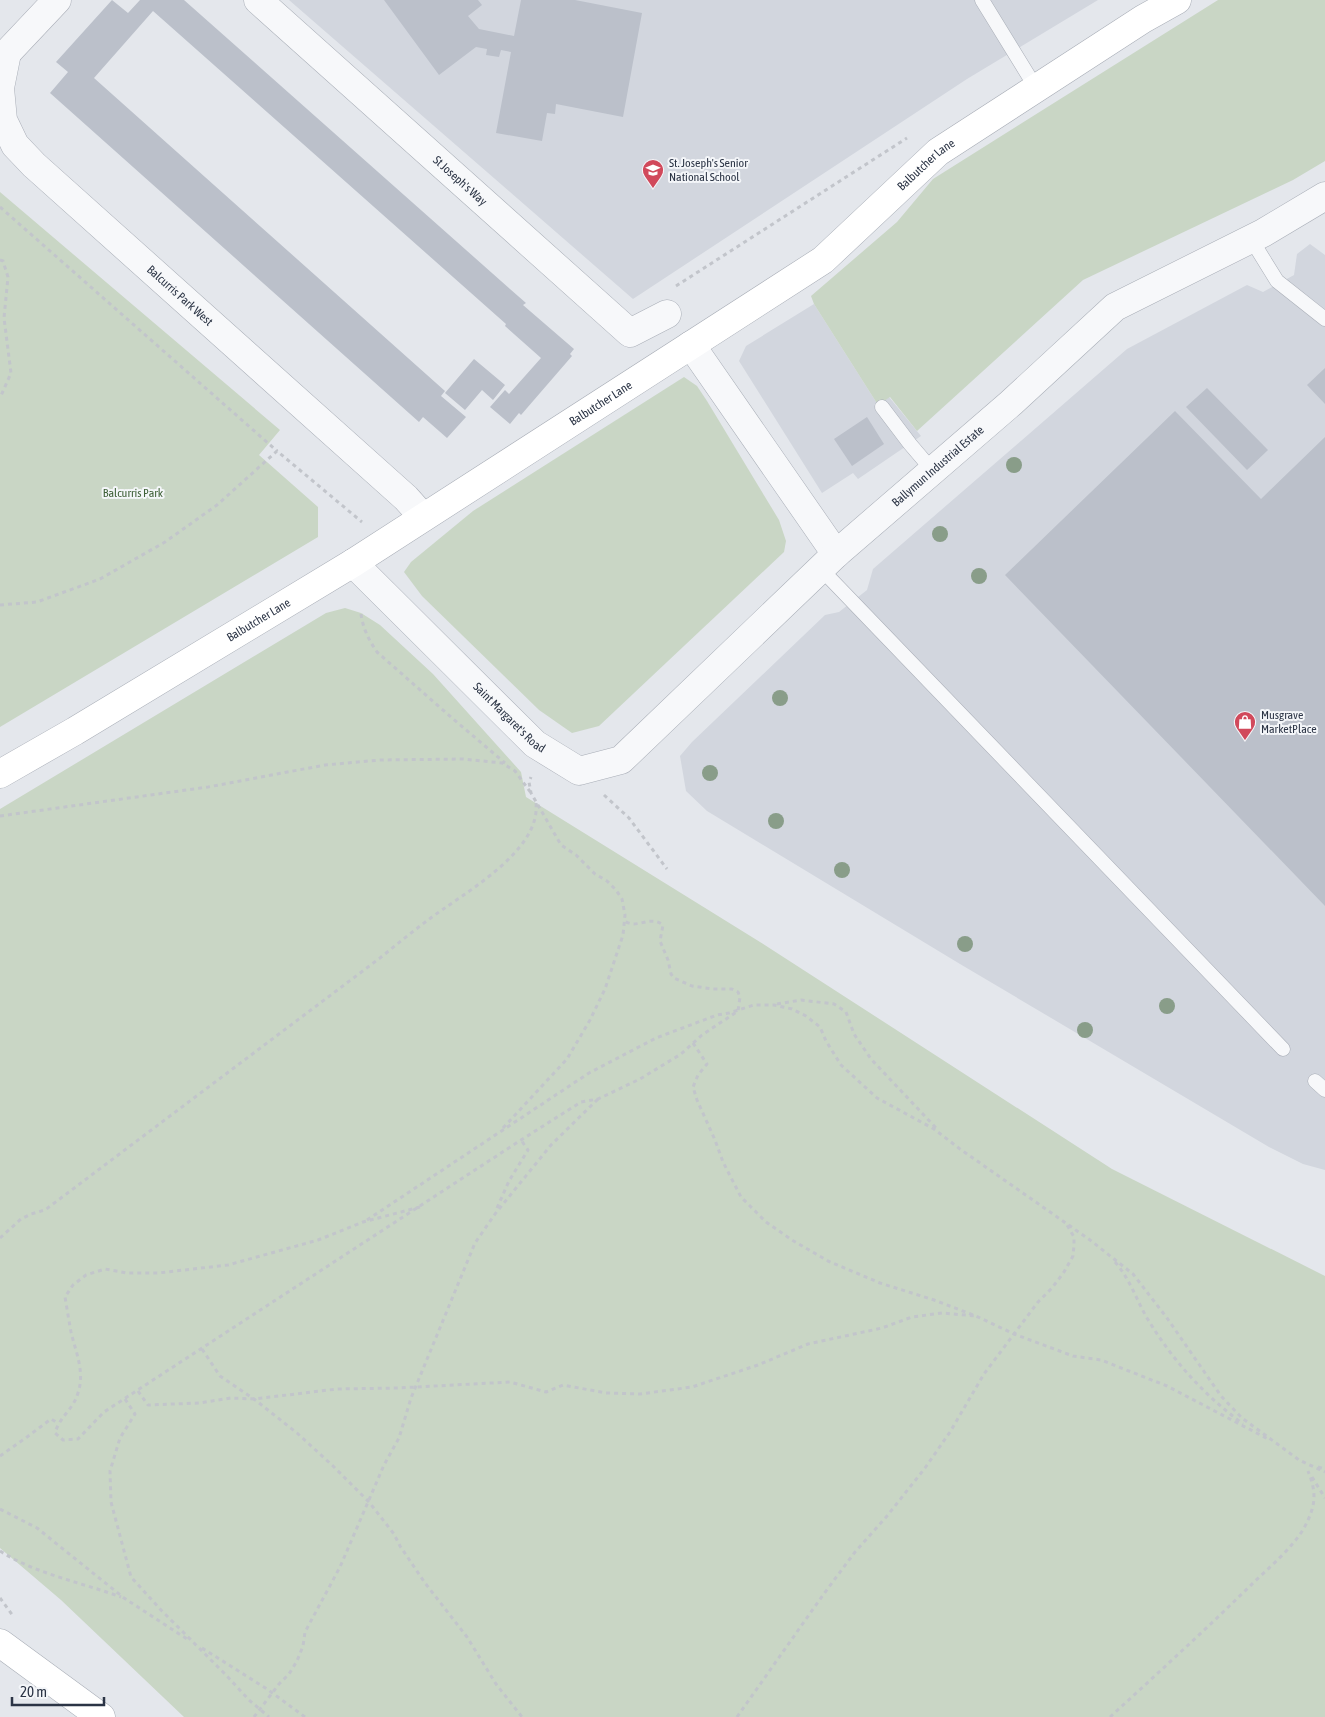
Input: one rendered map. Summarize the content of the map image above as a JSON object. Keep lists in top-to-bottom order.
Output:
{
  "streets": {
    "street": [
      "Balbutcher Lane",
      "St Joseph's Way",
      "Balcurris Park West",
      "Ballymun Industrial Estate",
      "Saint Margaret's Road"
    ]
  },
  "crossings": [
    ["Balbutcher Lane", "Balcurris Park West"],
    ["Balbutcher Lane", "Saint Margaret's Road"],
    ["Ballymun Industrial Estate", "Saint Margaret's Road"]
  ],
  "parks": ["Balcurris Park"],
  "places": {
    "school or university": ["St. Joseph's Senior National School"],
    "shop": ["Musgrave MarketPlace"]
  },
  "scale_bar": "20 m"
}
